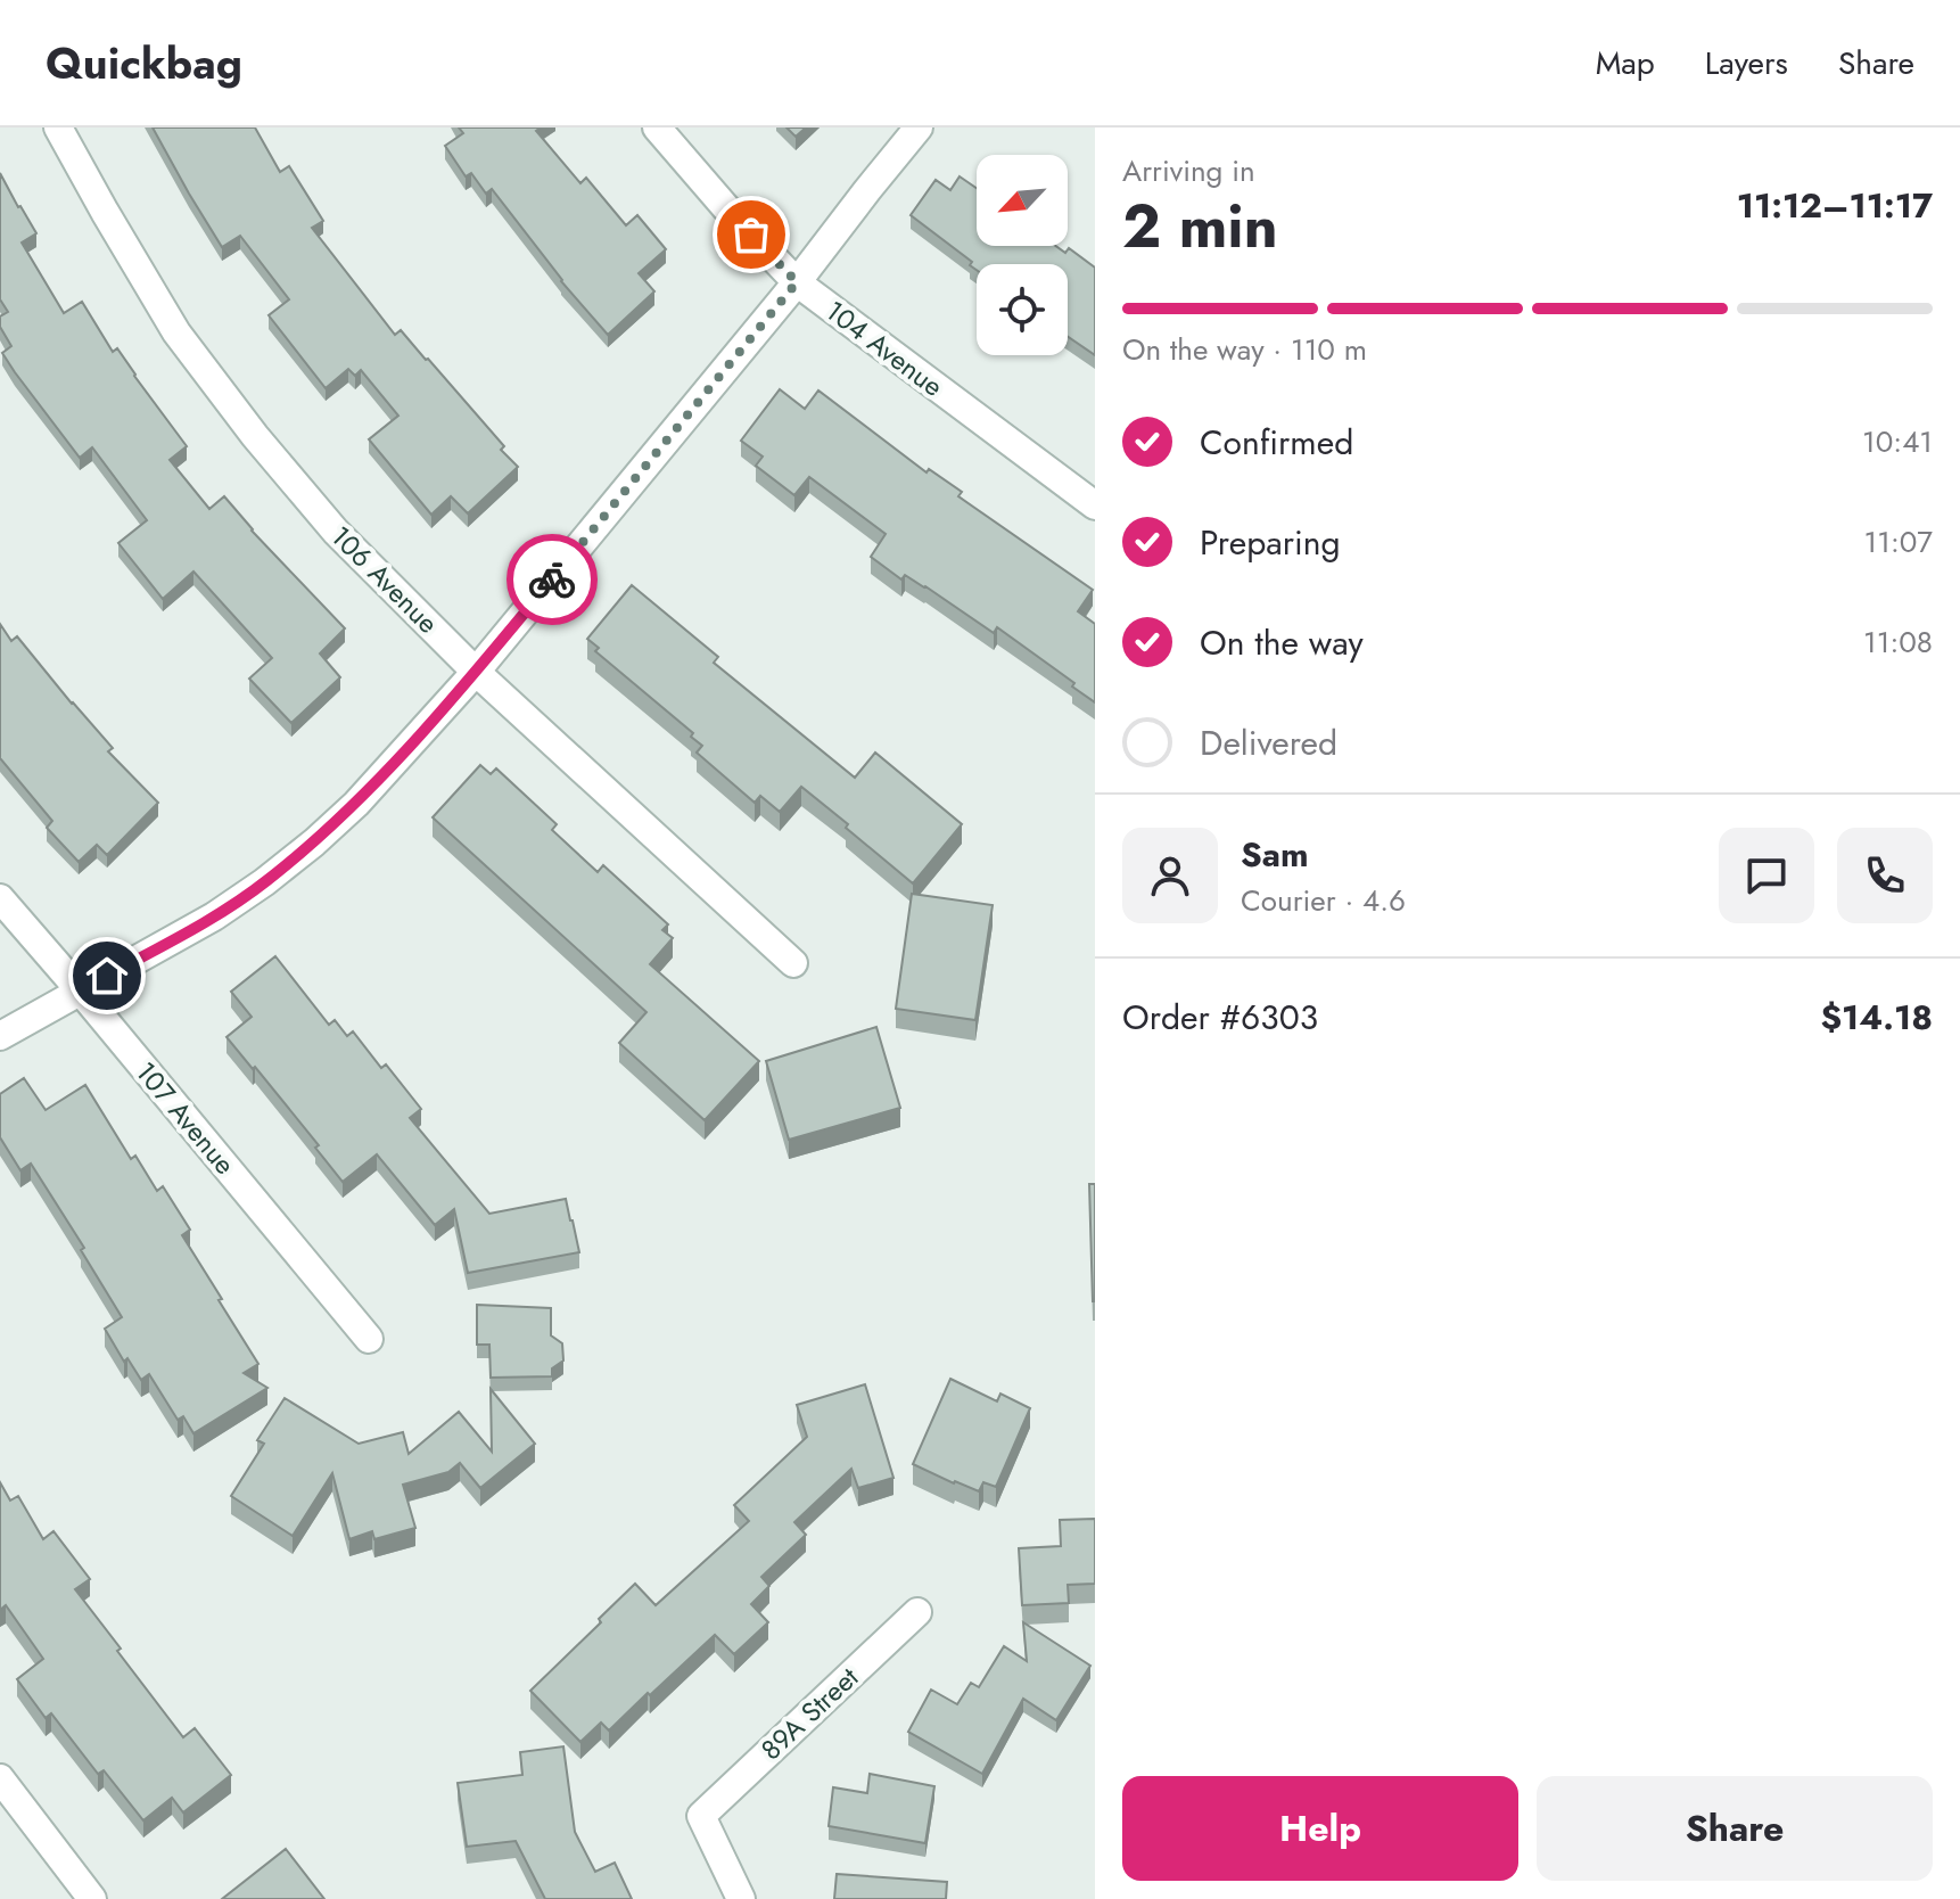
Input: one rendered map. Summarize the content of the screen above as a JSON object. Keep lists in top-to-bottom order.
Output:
{
  "streets": {
    "street": [
      "104 Avenue",
      "106 Avenue",
      "107 Avenue",
      "89A Street"
    ]
  },
  "north": "bottom left",
  "page": {
    "header": "Quickbag",
    "nav": ["Map", "Layers", "Share"],
    "heading": ["2 min", "Arriving in", "11:12–11:17"],
    "panel": [
      "Sam",
      "Courier · 4.6",
      "Order #6303",
      "$14.18"
    ],
    "bar": "On the way · 110 m",
    "list": [
      ["Confirmed", "10:41"],
      ["Preparing", "11:07"],
      ["On the way", "11:08"],
      "Delivered"
    ],
    "buttons": ["Help", "Share"]
  }
}
